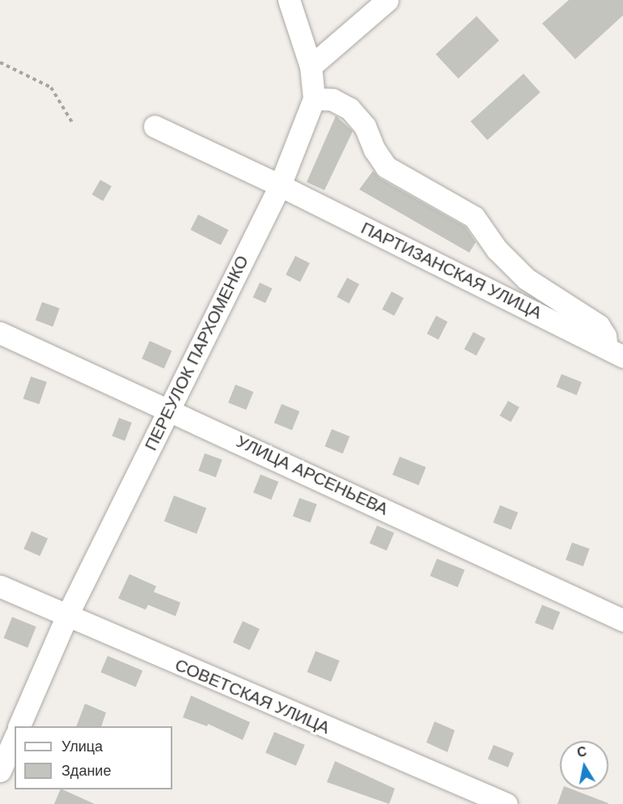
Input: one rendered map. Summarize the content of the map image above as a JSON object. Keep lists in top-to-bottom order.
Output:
{
  "streets": {
    "street": [
      "ПАРТИЗАНСКАЯ УЛИЦА",
      "ПЕРЕУЛОК ПАРХОМЕНКО",
      "УЛИЦА АРСЕНЬЕВА",
      "СОВЕТСКАЯ УЛИЦА"
    ]
  },
  "crossings": [
    ["ПАРТИЗАНСКАЯ УЛИЦА", "ПЕРЕУЛОК ПАРХОМЕНКО"],
    ["ПЕРЕУЛОК ПАРХОМЕНКО", "УЛИЦА АРСЕНЬЕВА"],
    ["ПЕРЕУЛОК ПАРХОМЕНКО", "СОВЕТСКАЯ УЛИЦА"]
  ],
  "legend": ["Улица", "Здание"],
  "north": "top"
}
